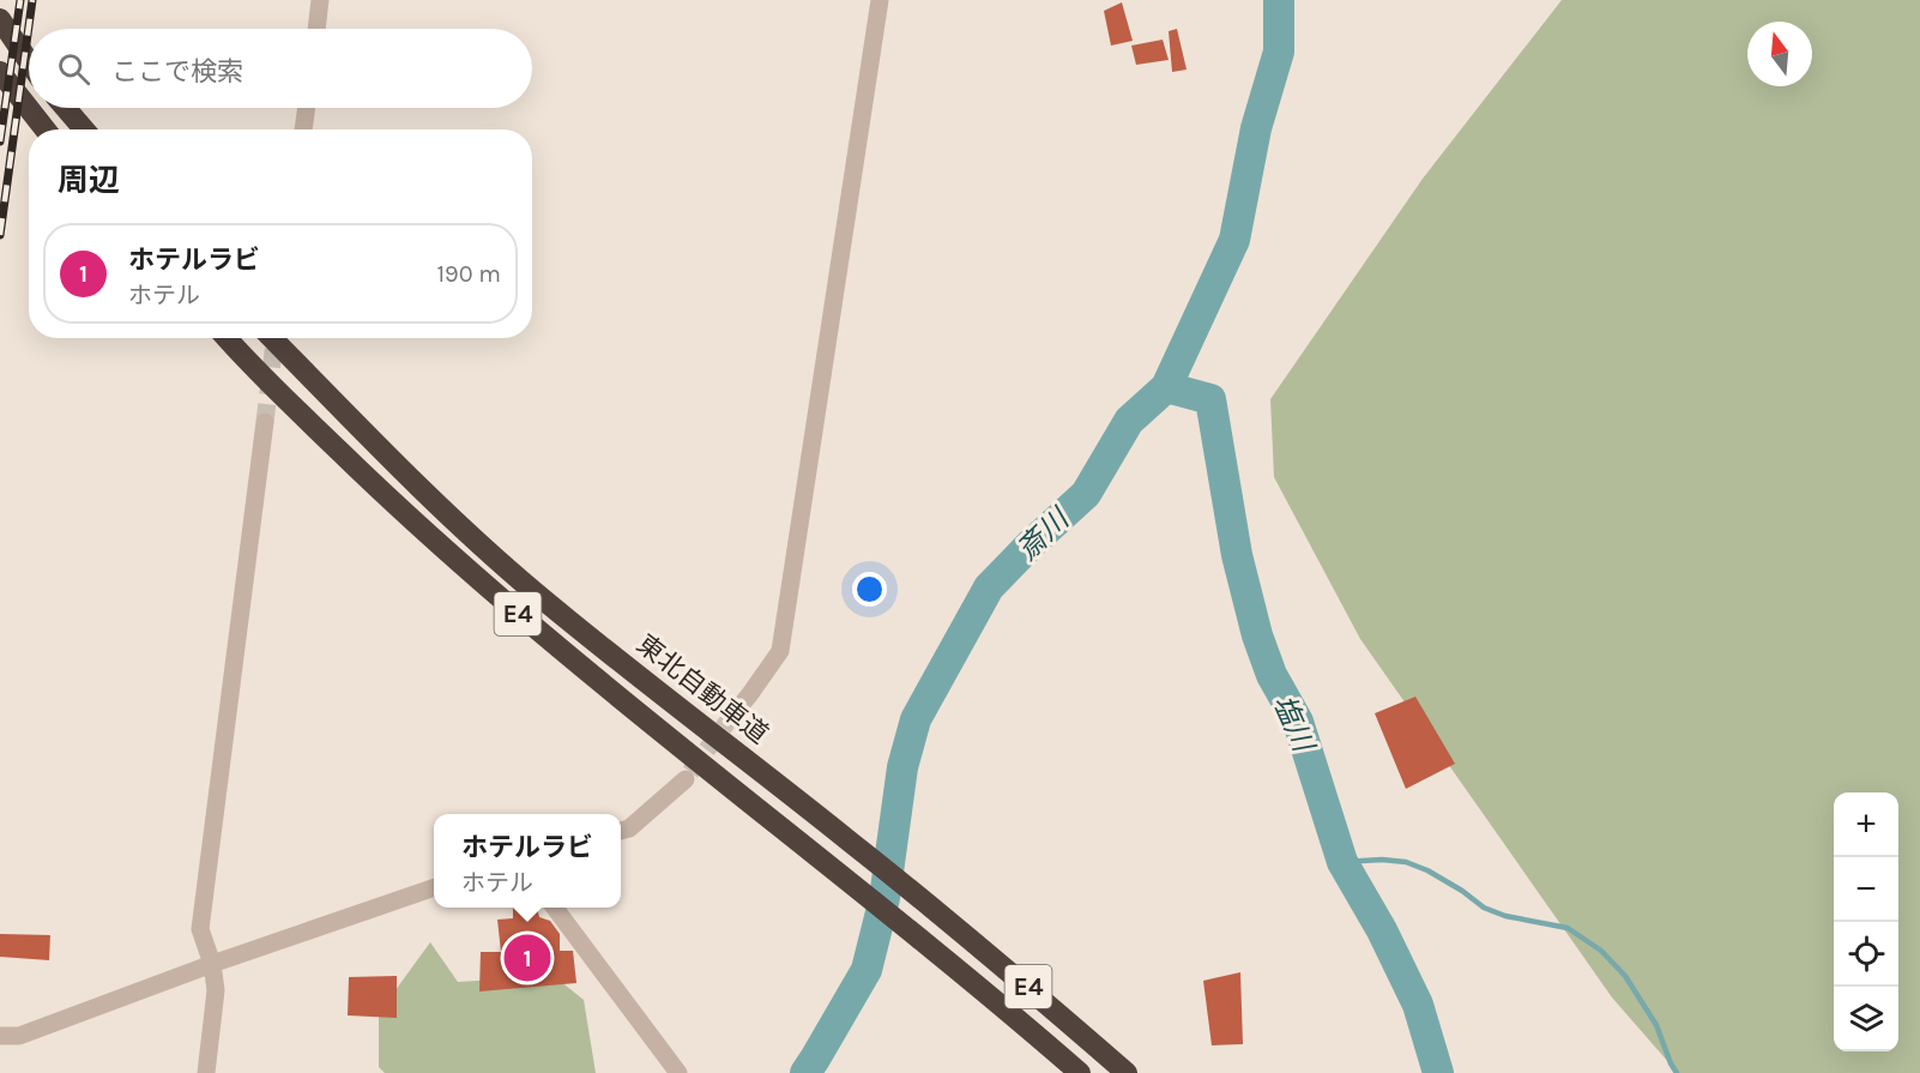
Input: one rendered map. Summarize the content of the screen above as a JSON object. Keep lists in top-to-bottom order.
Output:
{
  "streets": {
    "highway": ["E4", "東北自動車道"]
  },
  "water": ["斎川", "塩川"],
  "north": "top",
  "page": {
    "search": "ここで検索",
    "heading": "周辺",
    "list": [
      {
        "mark": "1",
        "name": "ホテルラビ",
        "note": "ホテル",
        "value": "190 m"
      }
    ],
    "map_buttons": ["+", "−"],
    "popup": ["ホテルラビ", "ホテル"],
    "pins": "1"
  }
}
